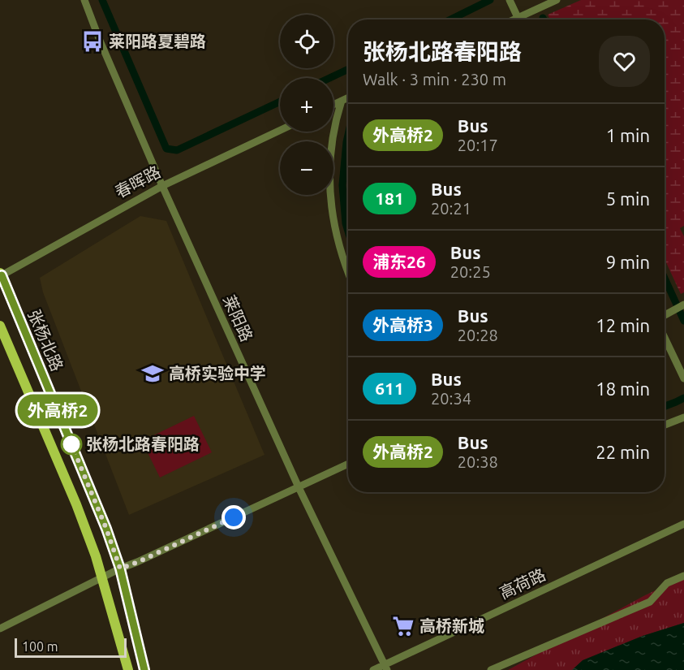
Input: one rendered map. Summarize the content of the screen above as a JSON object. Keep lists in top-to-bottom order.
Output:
{
  "streets": {
    "main road": ["张杨北路"],
    "street": ["春晖路", "莱阳路", "高荷路"]
  },
  "crossings": [
    ["春晖路", "莱阳路"],
    ["春晖路", "张杨北路"],
    ["莱阳路", "高荷路"]
  ],
  "places": {
    "bus stop": ["莱阳路夏碧路"],
    "school or university": ["高桥实验中学"],
    "other": ["张杨北路春阳路"],
    "supermarket": ["高桥新城"]
  },
  "lines": ["bus line 外高桥2"],
  "scale_bar": "100 m",
  "page": {
    "on_map": "外高桥2",
    "map_buttons": ["+", "−"],
    "heading": ["张杨北路春阳路", "Walk · 3 min · 230 m"],
    "list": [
      {
        "mark": "外高桥2",
        "name": "Bus",
        "note": "20:17",
        "value": "1 min"
      },
      {
        "mark": "181",
        "name": "Bus",
        "note": "20:21",
        "value": "5 min"
      },
      {
        "mark": "浦东26",
        "name": "Bus",
        "note": "20:25",
        "value": "9 min"
      },
      {
        "mark": "外高桥3",
        "name": "Bus",
        "note": "20:28",
        "value": "12 min"
      },
      {
        "mark": "611",
        "name": "Bus",
        "note": "20:34",
        "value": "18 min"
      },
      {
        "mark": "外高桥2",
        "name": "Bus",
        "note": "20:38",
        "value": "22 min"
      }
    ],
    "scale": "100 m"
  }
}
